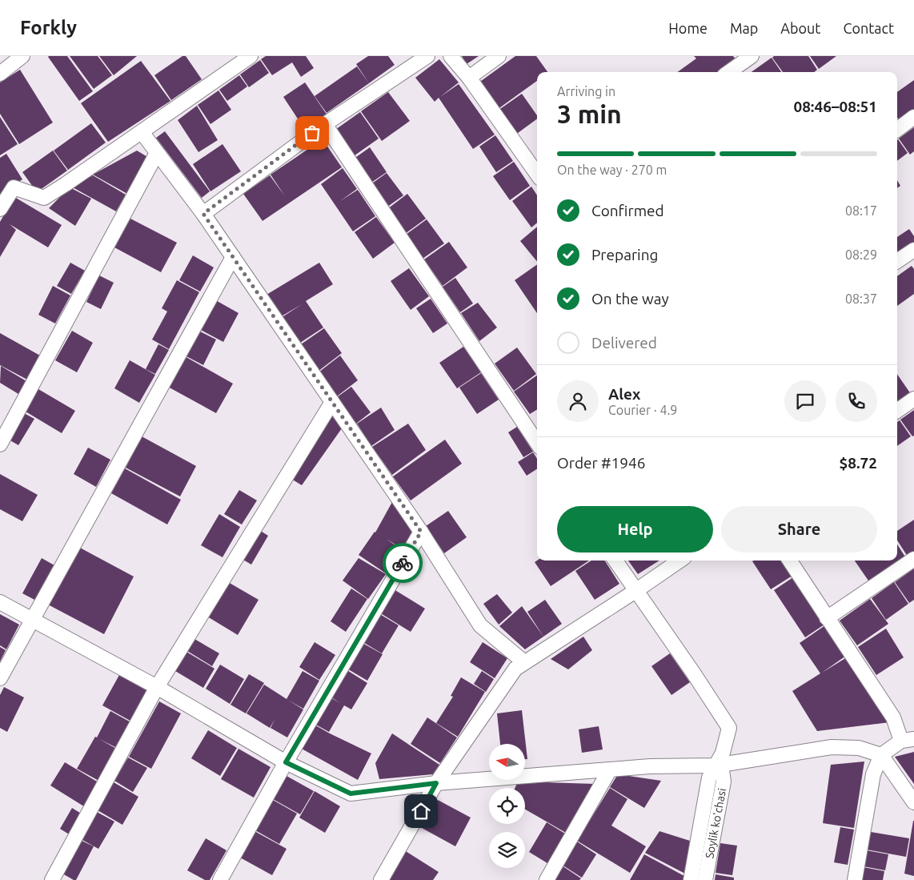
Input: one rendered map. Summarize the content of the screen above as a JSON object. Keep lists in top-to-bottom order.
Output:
{
  "streets": {
    "street": ["Soylik ko'chasi"]
  },
  "north": "left",
  "page": {
    "header": "Forkly",
    "nav": [
      "Home",
      "Map",
      "About",
      "Contact"
    ],
    "heading": ["3 min", "Arriving in", "08:46–08:51"],
    "panel": [
      "Alex",
      "Courier · 4.9",
      "Order #1946",
      "$8.72"
    ],
    "bar": "On the way · 270 m",
    "list": [
      ["Confirmed", "08:17"],
      ["Preparing", "08:29"],
      ["On the way", "08:37"],
      "Delivered"
    ],
    "buttons": ["Help", "Share"]
  }
}
